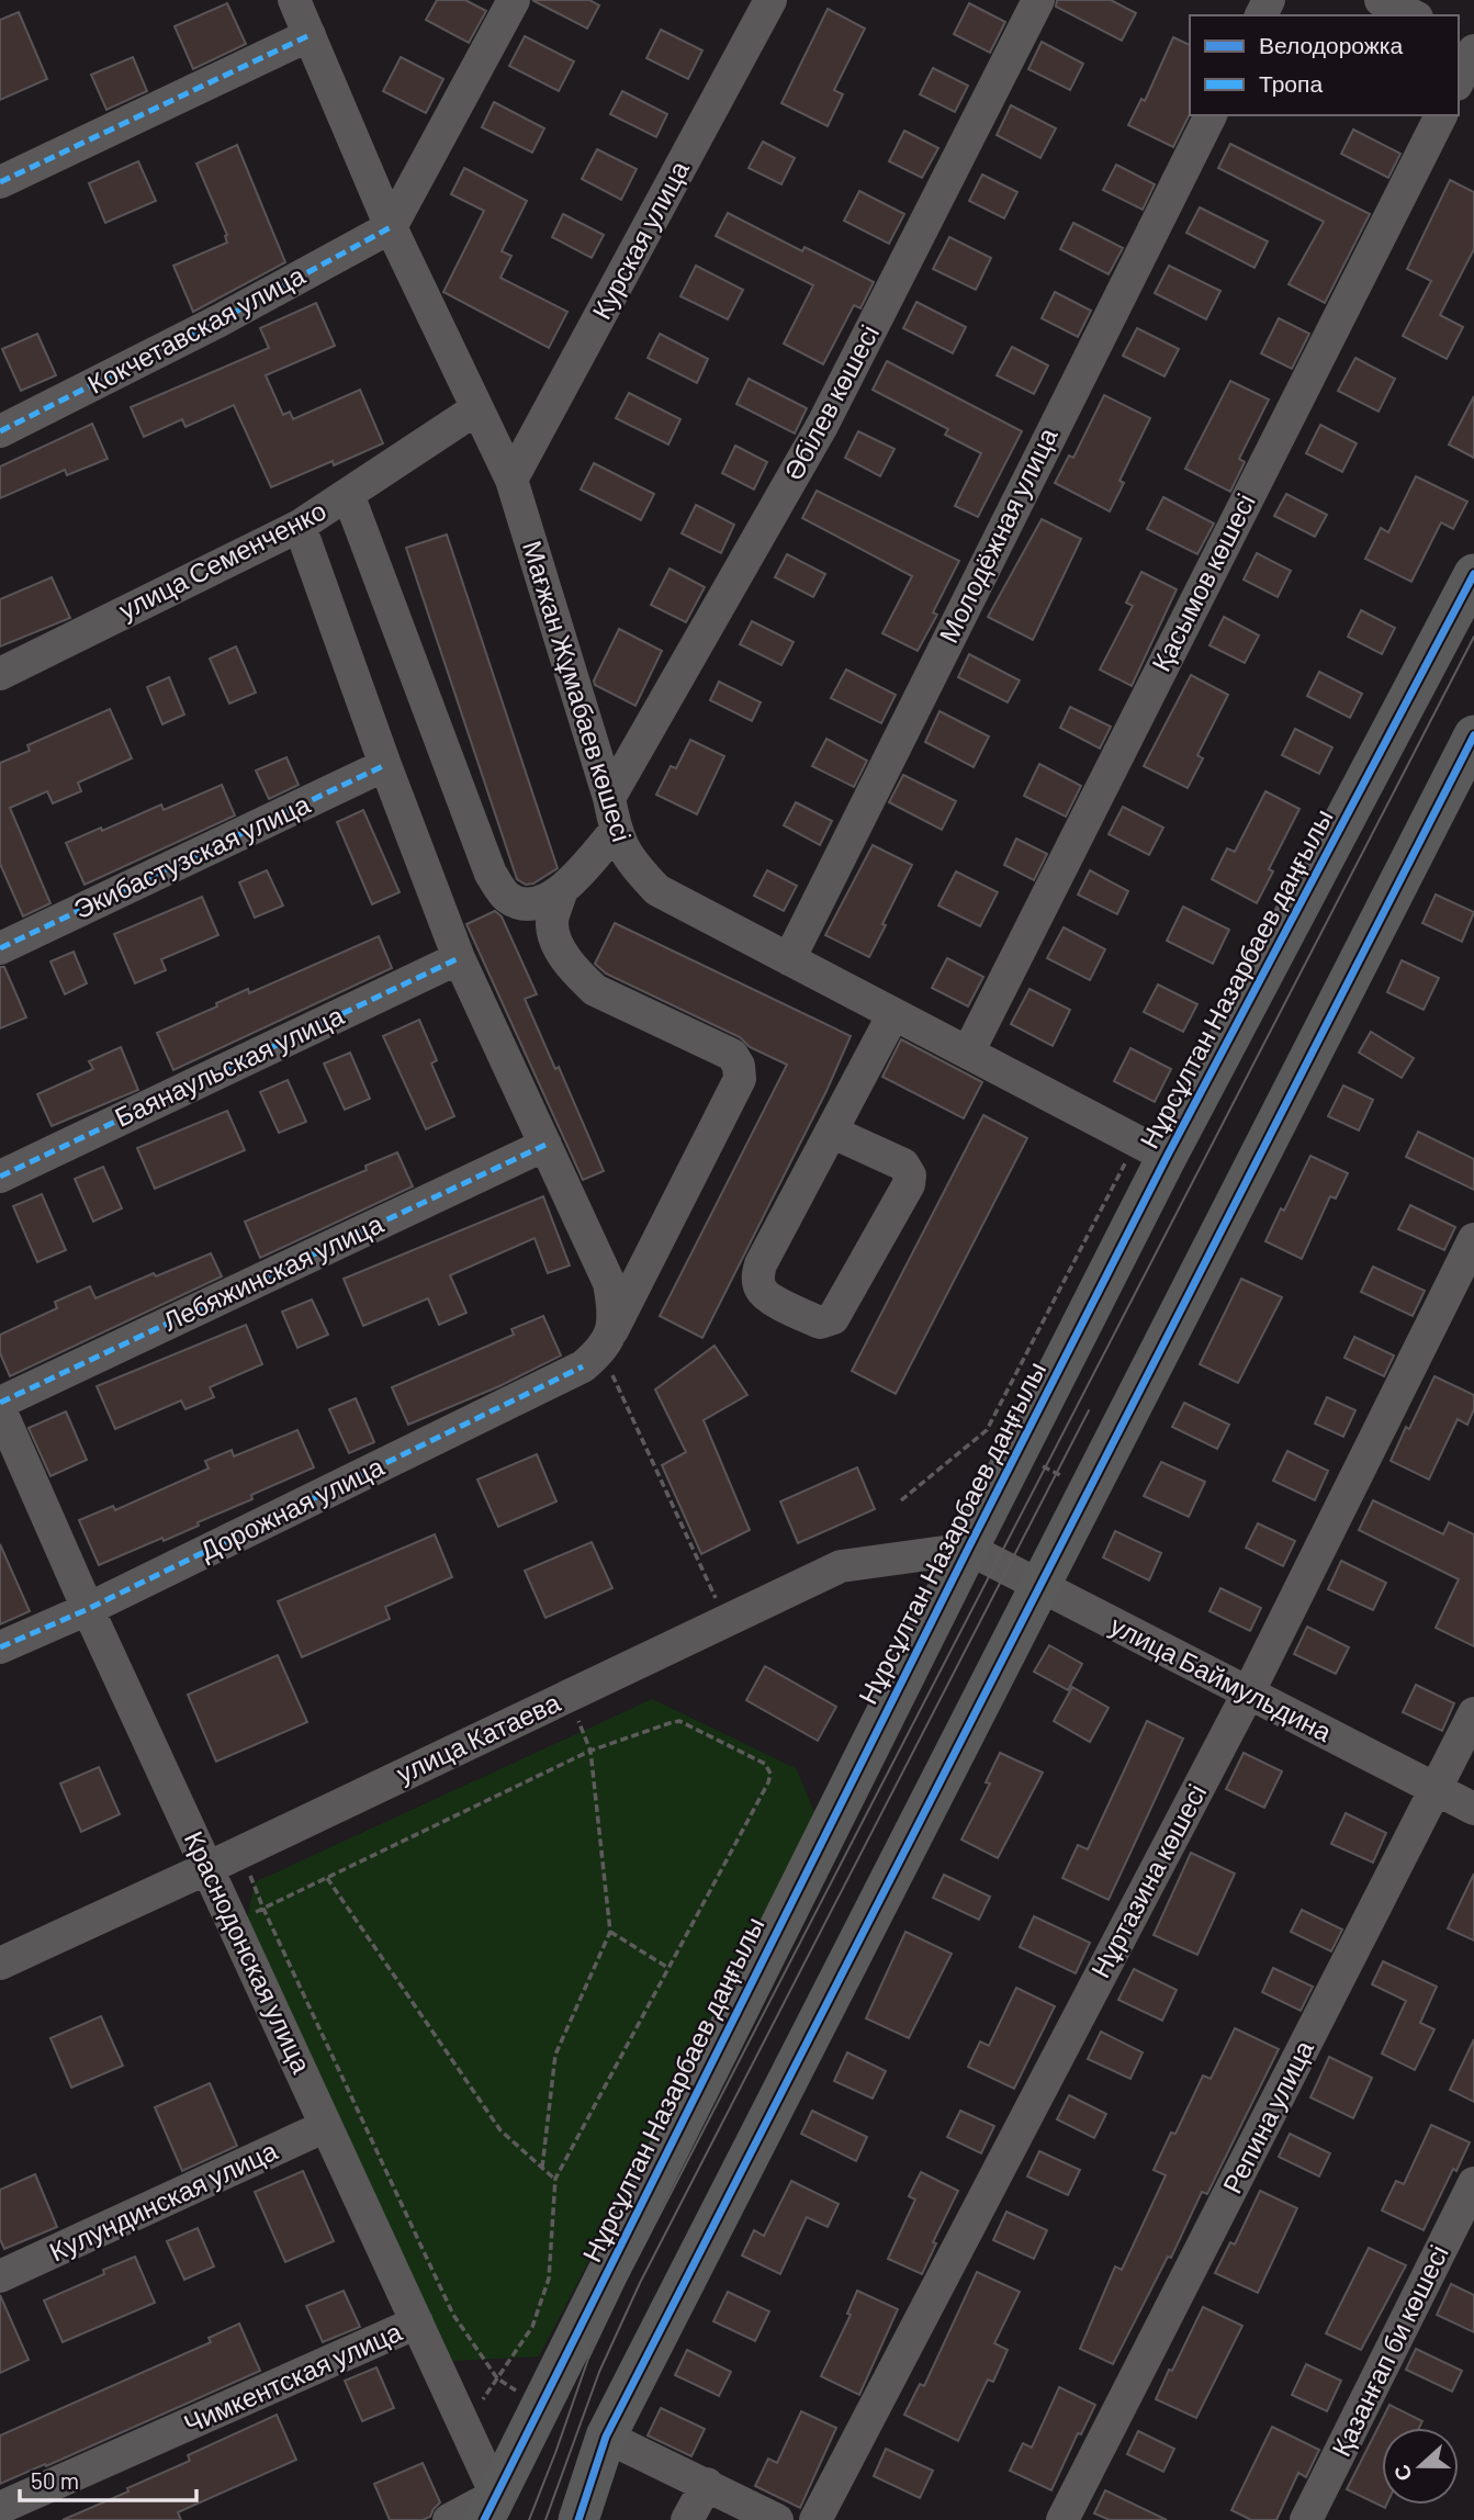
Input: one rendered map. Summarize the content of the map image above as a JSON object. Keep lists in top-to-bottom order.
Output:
{
  "streets": {
    "main road": ["Нұрсұлтан Назарбаев даңғылы"],
    "street": [
      "Курская улица",
      "Кокчетавская улица",
      "Әбілев көшесі",
      "Молодёжная улица",
      "улица Семенченко",
      "Қасымов көшесі",
      "Мағжан Жұмабаев көшесі",
      "Экибастузская улица",
      "Баянаульская улица",
      "Лебяжинская улица",
      "Дорожная улица",
      "улица Баймульдина",
      "улица Катаева",
      "Нұртазина көшесі",
      "Краснодонская улица",
      "Репина улица",
      "Кулундинская улица",
      "Қазанғап би көшесі",
      "Чимкентская улица"
    ]
  },
  "crossings": [
    ["Курская улица", "Мағжан Жұмабаев көшесі"],
    ["Кокчетавская улица", "Мағжан Жұмабаев көшесі"],
    ["Әбілев көшесі", "Мағжан Жұмабаев көшесі"],
    ["Молодёжная улица", "Мағжан Жұмабаев көшесі"],
    ["улица Семенченко", "Мағжан Жұмабаев көшесі"],
    ["Қасымов көшесі", "Мағжан Жұмабаев көшесі"],
    ["Мағжан Жұмабаев көшесі", "Нұрсұлтан Назарбаев даңғылы"],
    ["Нұрсұлтан Назарбаев даңғылы", "улица Баймульдина"],
    ["Нұрсұлтан Назарбаев даңғылы", "улица Катаева"],
    ["Нұрсұлтан Назарбаев даңғылы", "Краснодонская улица"],
    ["Дорожная улица", "Краснодонская улица"],
    ["улица Баймульдина", "улица Катаева"],
    ["улица Баймульдина", "Нұртазина көшесі"],
    ["улица Баймульдина", "Репина улица"],
    ["улица Катаева", "Краснодонская улица"],
    ["Краснодонская улица", "Кулундинская улица"],
    ["Краснодонская улица", "Чимкентская улица"]
  ],
  "legend": ["Велодорожка", "Тропа"],
  "scale_bar": "50 m",
  "north": "left"
}
